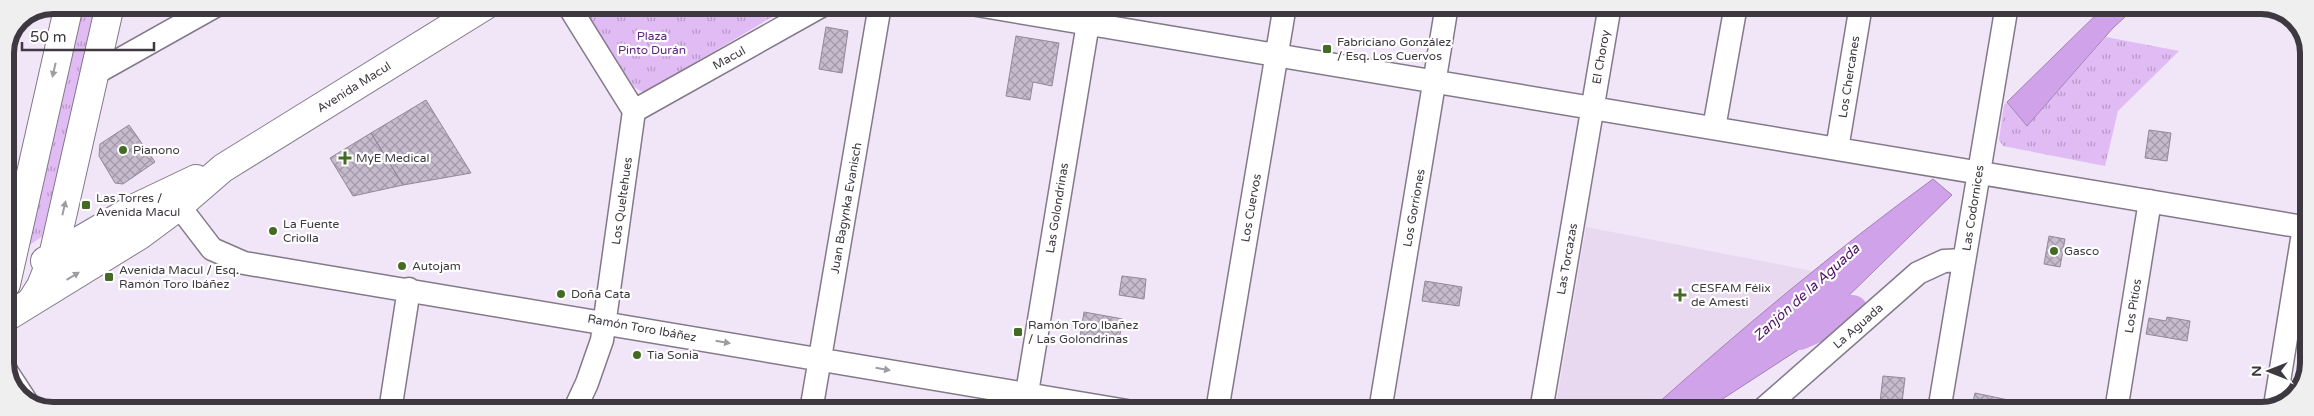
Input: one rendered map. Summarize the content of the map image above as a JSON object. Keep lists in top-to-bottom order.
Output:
{
  "streets": {
    "main road": ["Avenida Macul"],
    "street": [
      "El Choroy",
      "Macul",
      "Los Chercanes",
      "Los Queltehues",
      "Juan Bagynka Evanisch",
      "Las Golondrinas",
      "Los Cuervos",
      "Los Gorriones",
      "Las Codornices",
      "Las Torcazas",
      "Los Pitíos",
      "La Aguada",
      "Ramón Toro Ibáñez"
    ]
  },
  "crossings": [
    ["El Choroy", "Las Torcazas"],
    ["Macul", "Los Queltehues"],
    ["Avenida Macul", "Ramón Toro Ibáñez"],
    ["Los Queltehues", "Ramón Toro Ibáñez"],
    ["Juan Bagynka Evanisch", "Ramón Toro Ibáñez"],
    ["Las Golondrinas", "Ramón Toro Ibáñez"],
    ["Las Codornices", "La Aguada"]
  ],
  "one_way": ["Ramón Toro Ibáñez"],
  "water": ["Zanjón de la Aguada"],
  "parks": ["Plaza Pinto Durán"],
  "places": {
    "transit": [
      "Fabriciano González / Esq. Los Cuervos",
      "Las Torres / Avenida Macul",
      "Avenida Macul / Esq. Ramón Toro Ibáñez",
      "Ramón Toro Ibañez / Las Golondrinas"
    ],
    "other": [
      "Pianono",
      "La Fuente Criolla",
      "Gasco",
      "Autojam",
      "Doña Cata",
      "Tia Sonia"
    ],
    "health": ["MyE Medical", "CESFAM Félix de Amesti"]
  },
  "scale_bar": "50 m",
  "north": "left"
}
